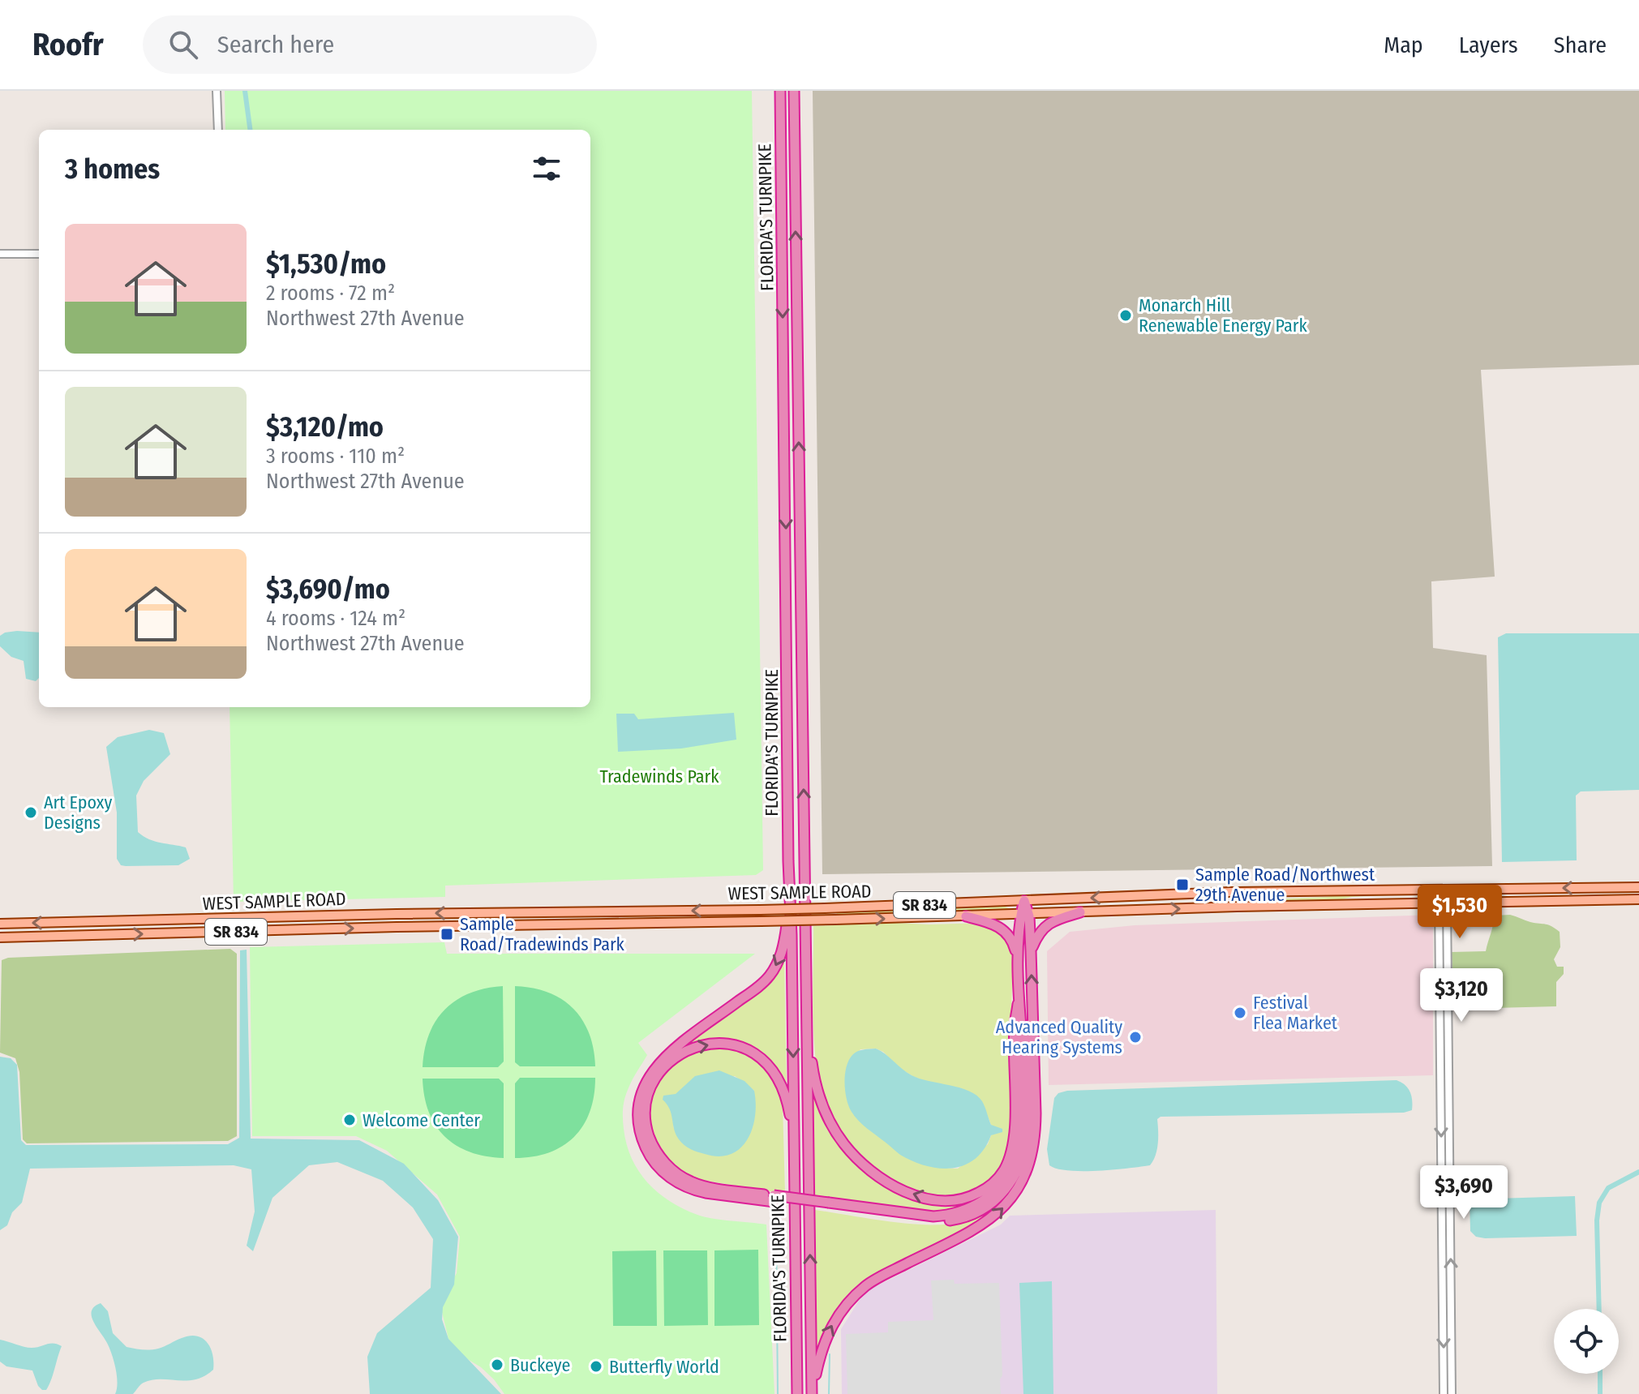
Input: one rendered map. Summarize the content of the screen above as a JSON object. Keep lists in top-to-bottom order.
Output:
{
  "streets": {
    "highway": ["FLORIDA'S TURNPIKE"],
    "main road": ["WEST SAMPLE ROAD", "SR 834"]
  },
  "parks": ["Tradewinds Park"],
  "places": {
    "other": [
      "Monarch Hill Renewable Energy Park",
      "Art Epoxy Designs",
      "Festival Flea Market",
      "Advanced Quality Hearing Systems",
      "Welcome Center",
      "Buckeye",
      "Butterfly World"
    ],
    "transit": ["Sample Road/Northwest 29th Avenue", "Sample Road/Tradewinds Park"]
  },
  "page": {
    "header": "Roofr",
    "search": "Search here",
    "nav": ["Map", "Layers", "Share"],
    "heading": "3 homes",
    "list": [
      {
        "name": "$1,530/mo",
        "note": "2 rooms · 72 m² · Northwest 27th Avenue"
      },
      {
        "name": "$3,120/mo",
        "note": "3 rooms · 110 m² · Northwest 27th Avenue"
      },
      {
        "name": "$3,690/mo",
        "note": "4 rooms · 124 m² · Northwest 27th Avenue"
      }
    ],
    "price": ["$1,530", "$3,120", "$3,690"]
  }
}
